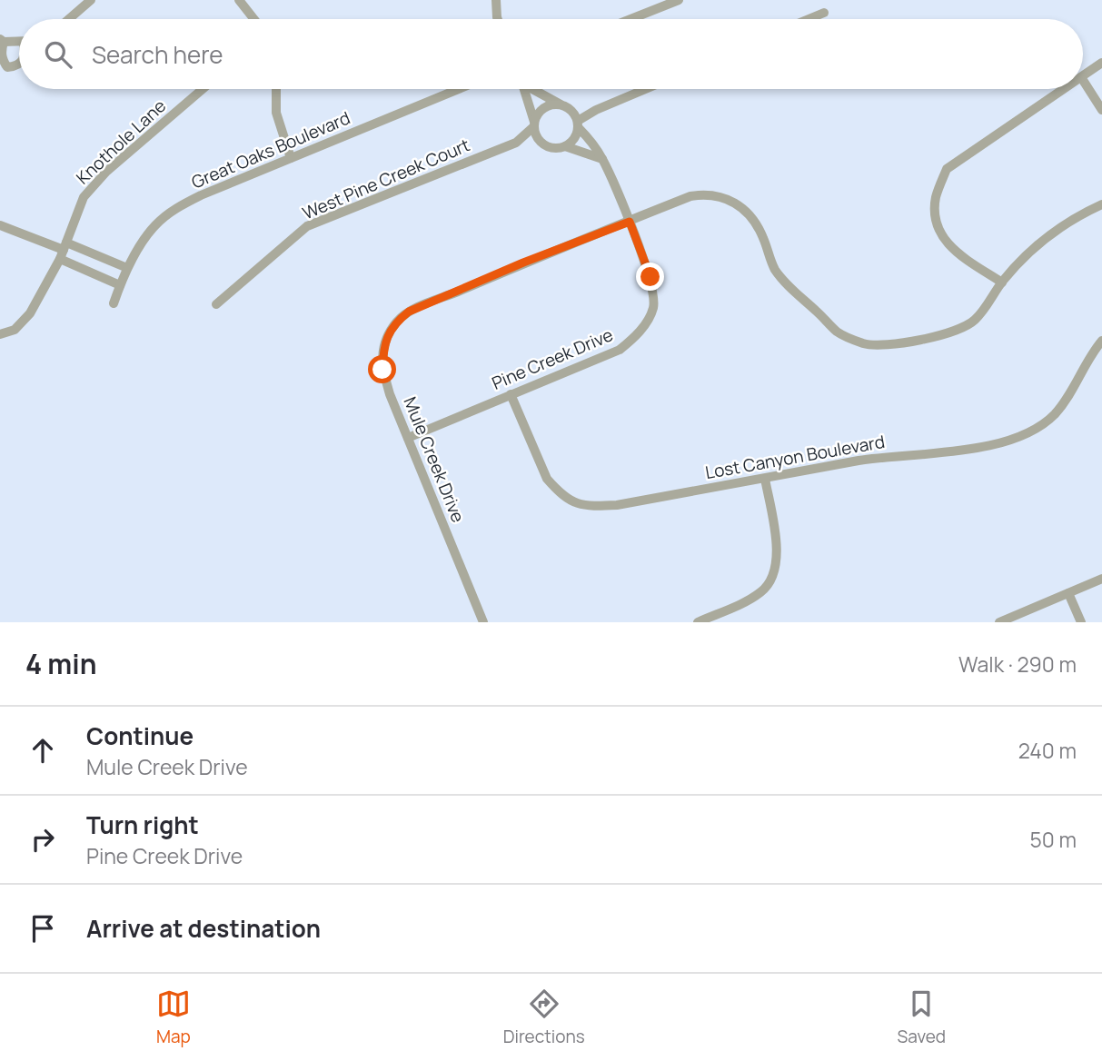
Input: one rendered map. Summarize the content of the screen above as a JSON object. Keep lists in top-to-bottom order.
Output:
{
  "streets": {
    "street": [
      "Knothole Lane",
      "Great Oaks Boulevard",
      "West Pine Creek Court",
      "Pine Creek Drive",
      "Lost Canyon Boulevard",
      "Mule Creek Drive"
    ]
  },
  "crossings": [
    ["West Pine Creek Court", "Pine Creek Drive"],
    ["Pine Creek Drive", "Lost Canyon Boulevard"],
    ["Pine Creek Drive", "Mule Creek Drive"]
  ],
  "page": {
    "search": "Search here",
    "heading": ["4 min", "Walk · 290 m"],
    "list": [
      ["Continue", "Mule Creek Drive", "240 m"],
      ["Turn right", "Pine Creek Drive", "50 m"],
      "Arrive at destination"
    ],
    "nav": ["Map", "Directions", "Saved"]
  }
}
